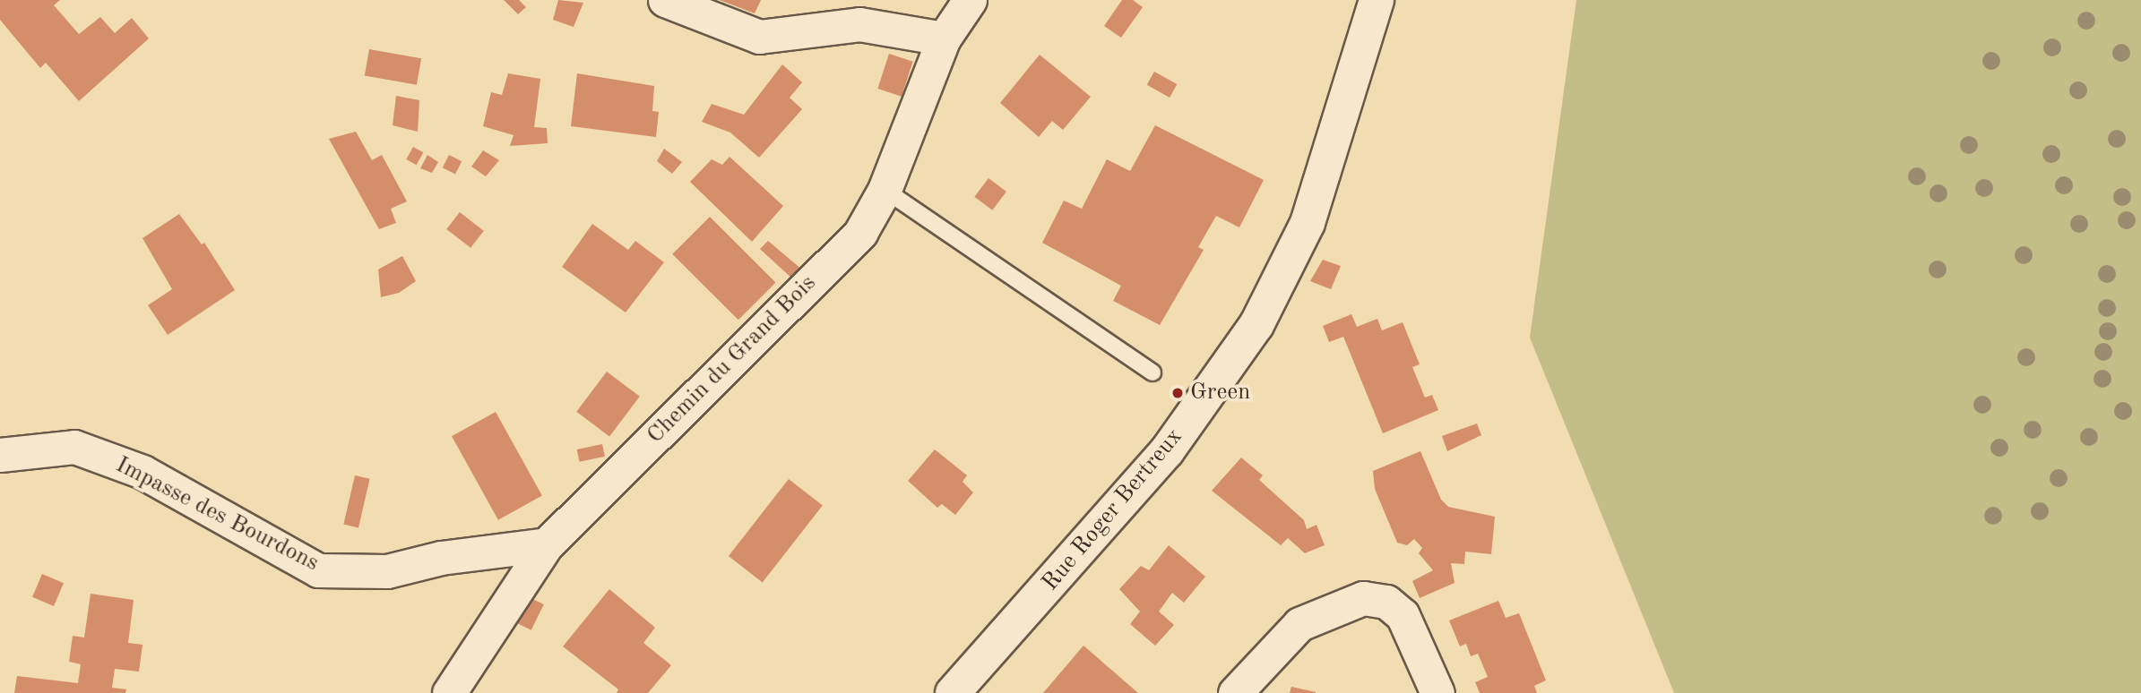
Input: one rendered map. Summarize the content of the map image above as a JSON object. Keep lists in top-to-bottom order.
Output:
{
  "streets": {
    "street": ["Chemin du Grand Bois", "Rue Roger Bertreux", "Impasse des Bourdons"]
  },
  "crossings": [
    ["Chemin du Grand Bois", "Impasse des Bourdons"]
  ],
  "places": ["Green"]
}
